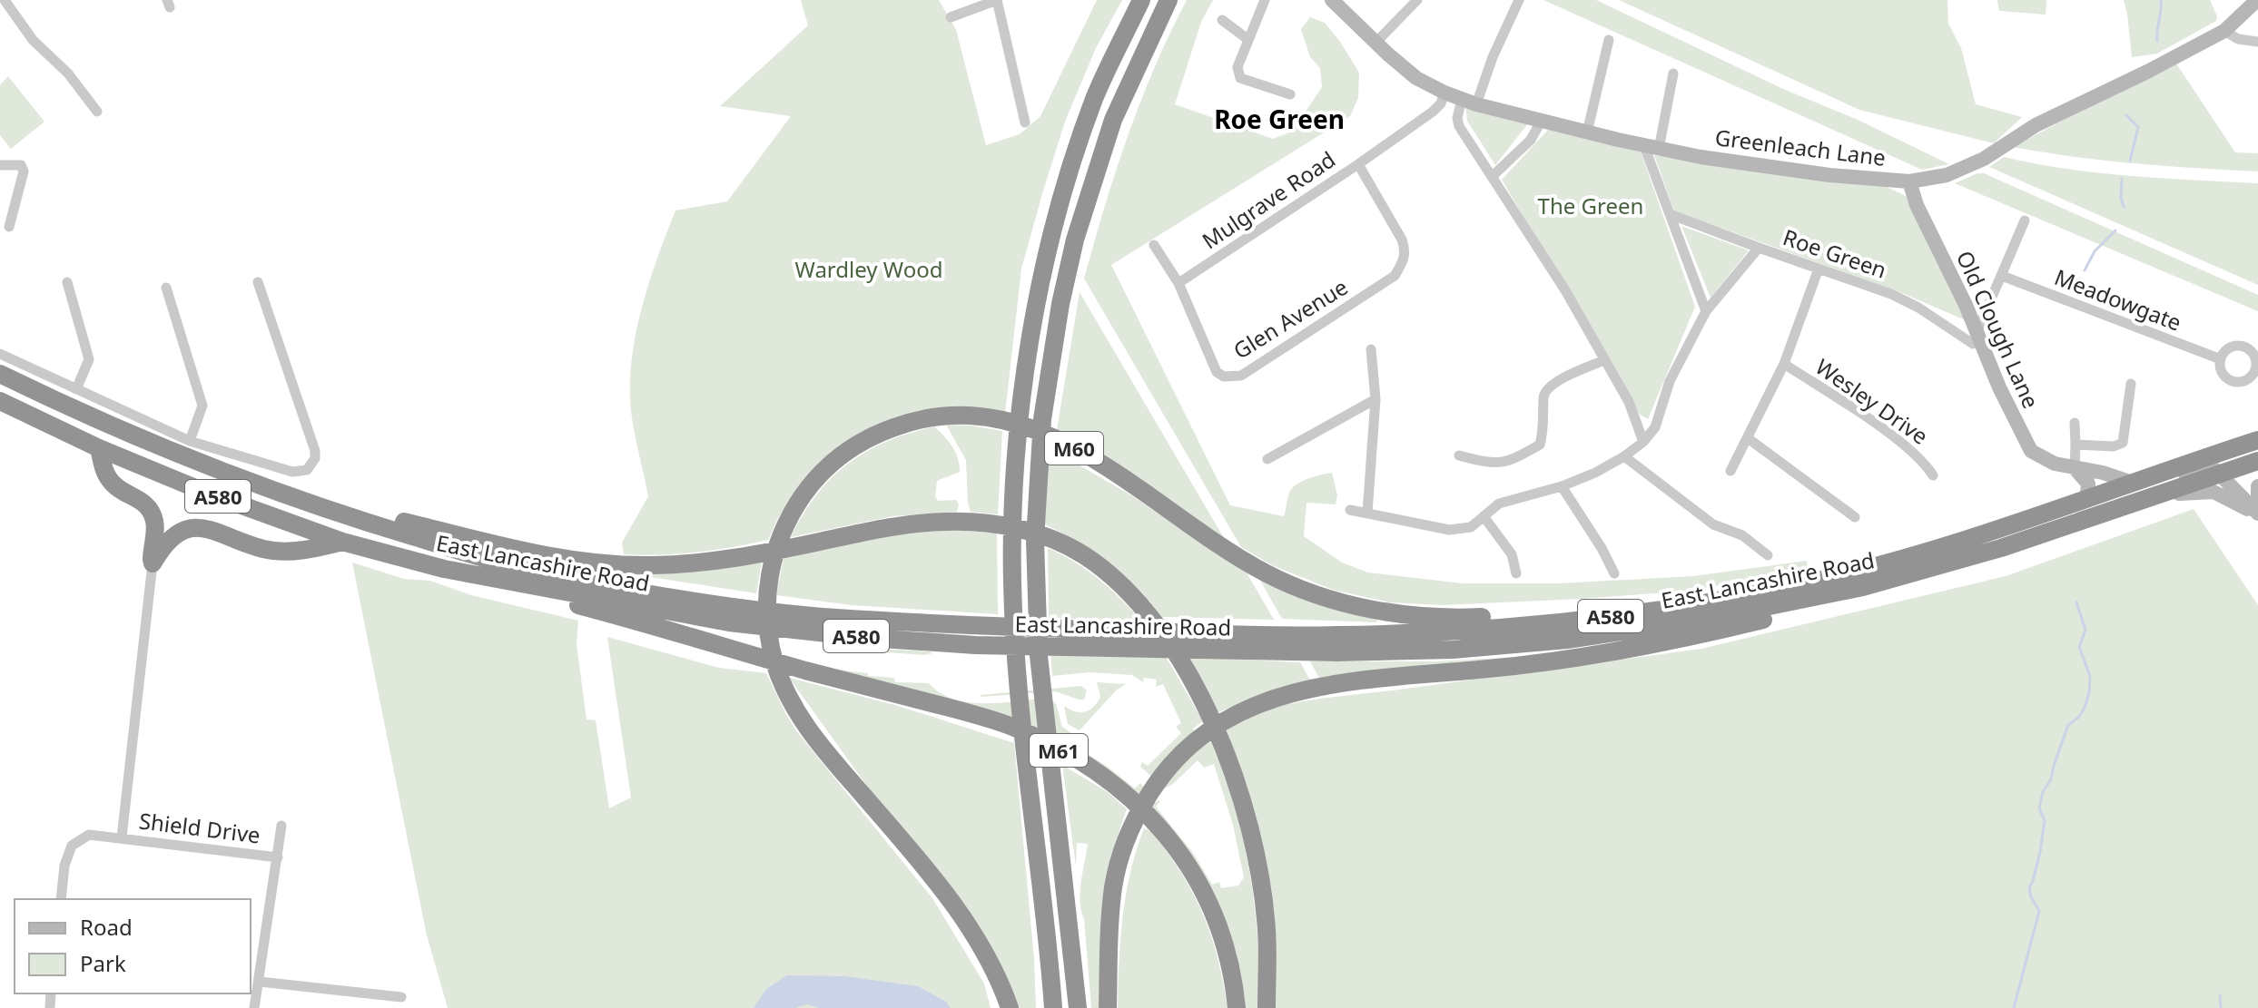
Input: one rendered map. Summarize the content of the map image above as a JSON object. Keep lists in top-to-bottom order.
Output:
{
  "streets": {
    "highway": [
      "M60",
      "A580",
      "East Lancashire Road",
      "M61"
    ],
    "street": [
      "Greenleach Lane",
      "Mulgrave Road",
      "Roe Green",
      "Meadowgate",
      "Glen Avenue",
      "Old Clough Lane",
      "Wesley Drive",
      "Shield Drive"
    ]
  },
  "crossings": [
    ["Greenleach Lane", "Mulgrave Road"],
    ["Greenleach Lane", "Old Clough Lane"],
    ["Mulgrave Road", "Glen Avenue"],
    ["Roe Green", "Old Clough Lane"],
    ["Old Clough Lane", "East Lancashire Road"],
    ["M60", "East Lancashire Road"],
    ["A580", "East Lancashire Road"],
    ["A580", "M61"]
  ],
  "districts": ["Roe Green"],
  "parks": ["The Green", "Wardley Wood"],
  "legend": ["Road", "Park"]
}
